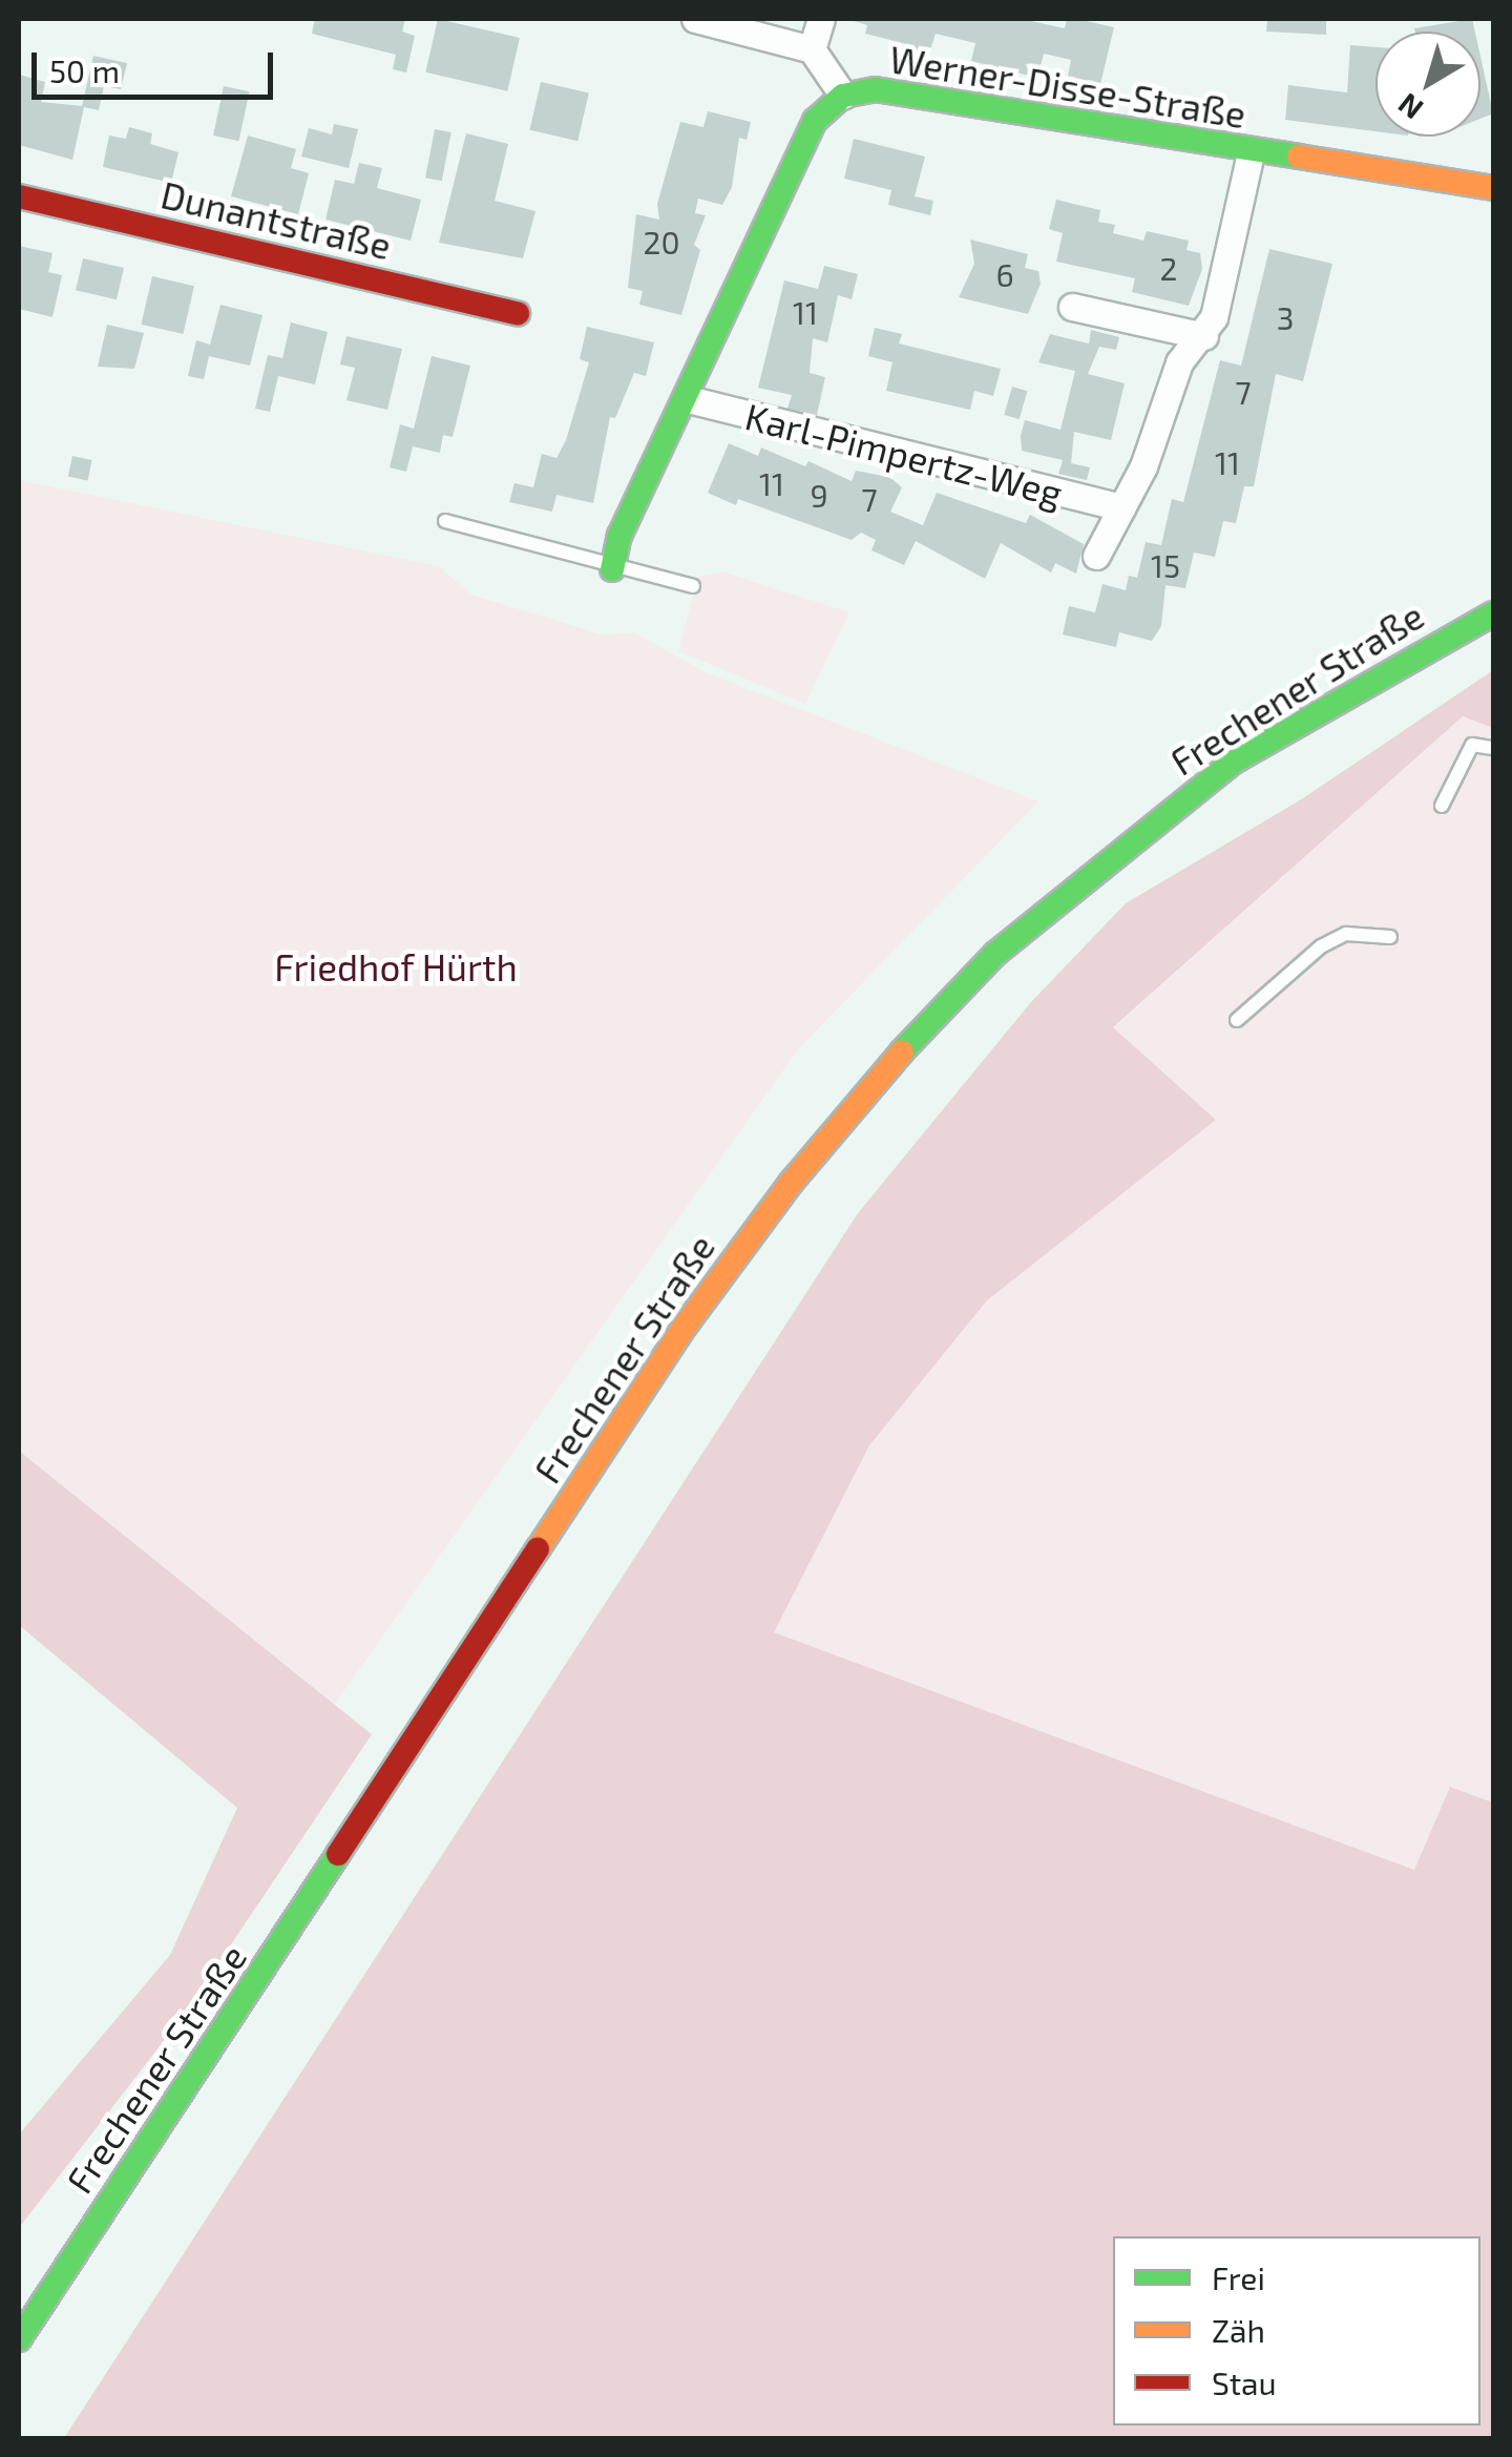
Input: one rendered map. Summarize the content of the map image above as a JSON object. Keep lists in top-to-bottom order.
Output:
{
  "streets": {
    "main road": ["Werner-Disse-Straße", "Dunantstraße", "Frechener Straße"],
    "street": ["Karl-Pimpertz-Weg"]
  },
  "crossings": [
    ["Werner-Disse-Straße", "Karl-Pimpertz-Weg"]
  ],
  "parks": ["Friedhof Hürth"],
  "house_numbers": [
    "20",
    "2",
    "6",
    "11",
    "3",
    "7",
    "11",
    "11",
    "9",
    "7",
    "15"
  ],
  "legend": ["Frei", "Zäh", "Stau"],
  "scale_bar": "50 m",
  "north": "bottom left"
}
